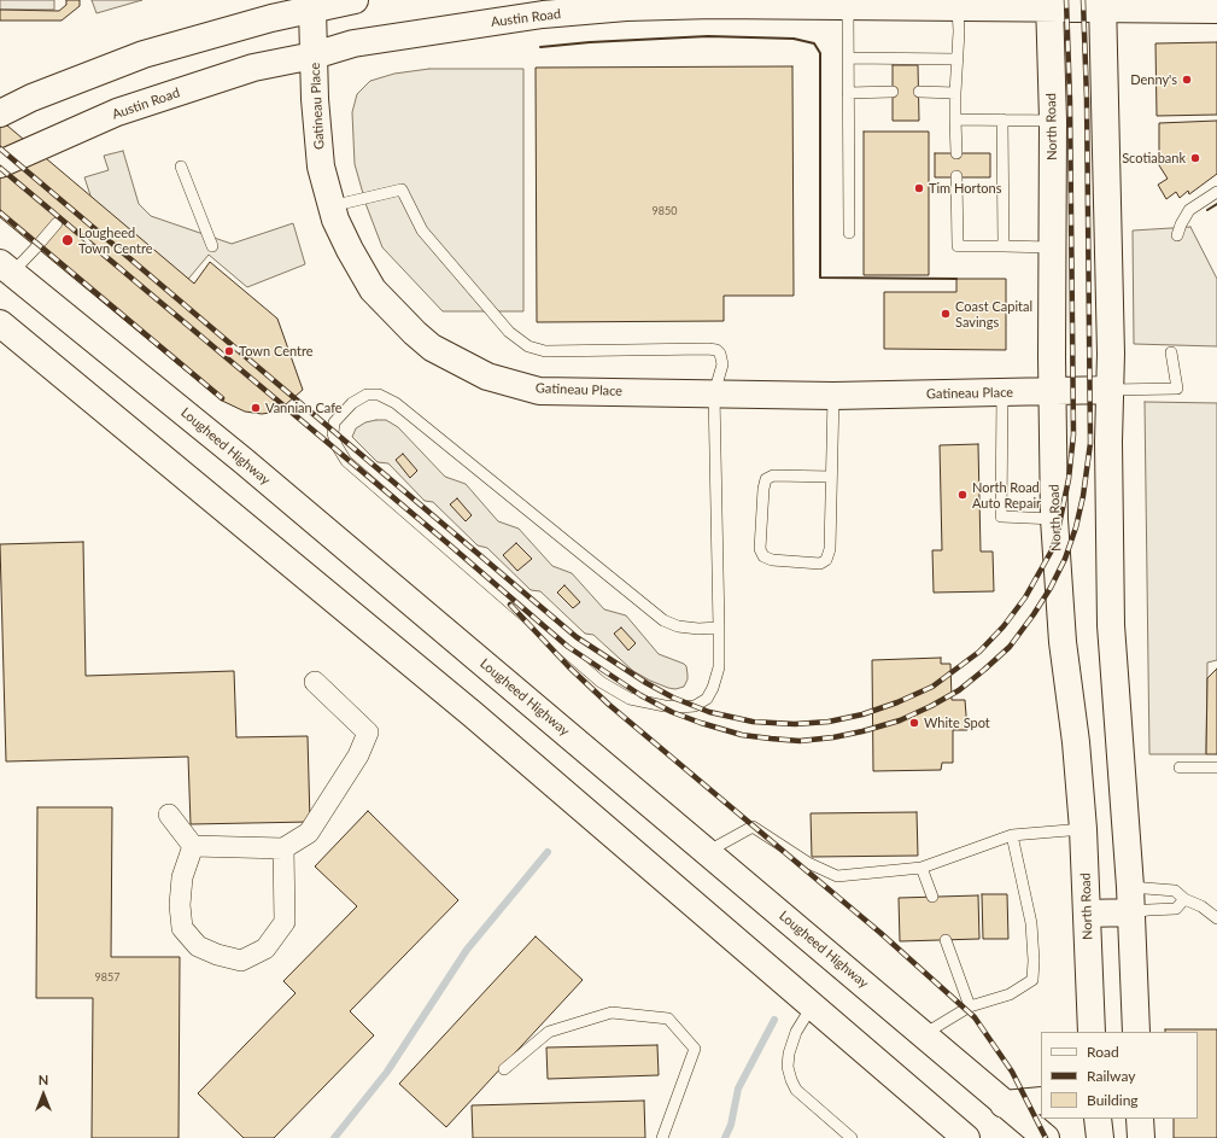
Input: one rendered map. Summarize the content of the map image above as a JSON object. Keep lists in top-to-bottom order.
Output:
{
  "streets": {
    "main road": [
      "Austin Road",
      "Gatineau Place",
      "North Road",
      "Lougheed Highway"
    ]
  },
  "crossings": [
    ["Austin Road", "Gatineau Place"],
    ["Austin Road", "North Road"],
    ["Gatineau Place", "North Road"]
  ],
  "places": [
    "Denny's",
    "Scotiabank",
    "Tim Hortons",
    "Lougheed Town Centre",
    "Coast Capital Savings",
    "Town Centre",
    "Vannian Cafe",
    "North Road Auto Repair",
    "White Spot"
  ],
  "house_numbers": ["9850", "9857"],
  "legend": ["Road", "Railway", "Building"],
  "north": "top"
}
